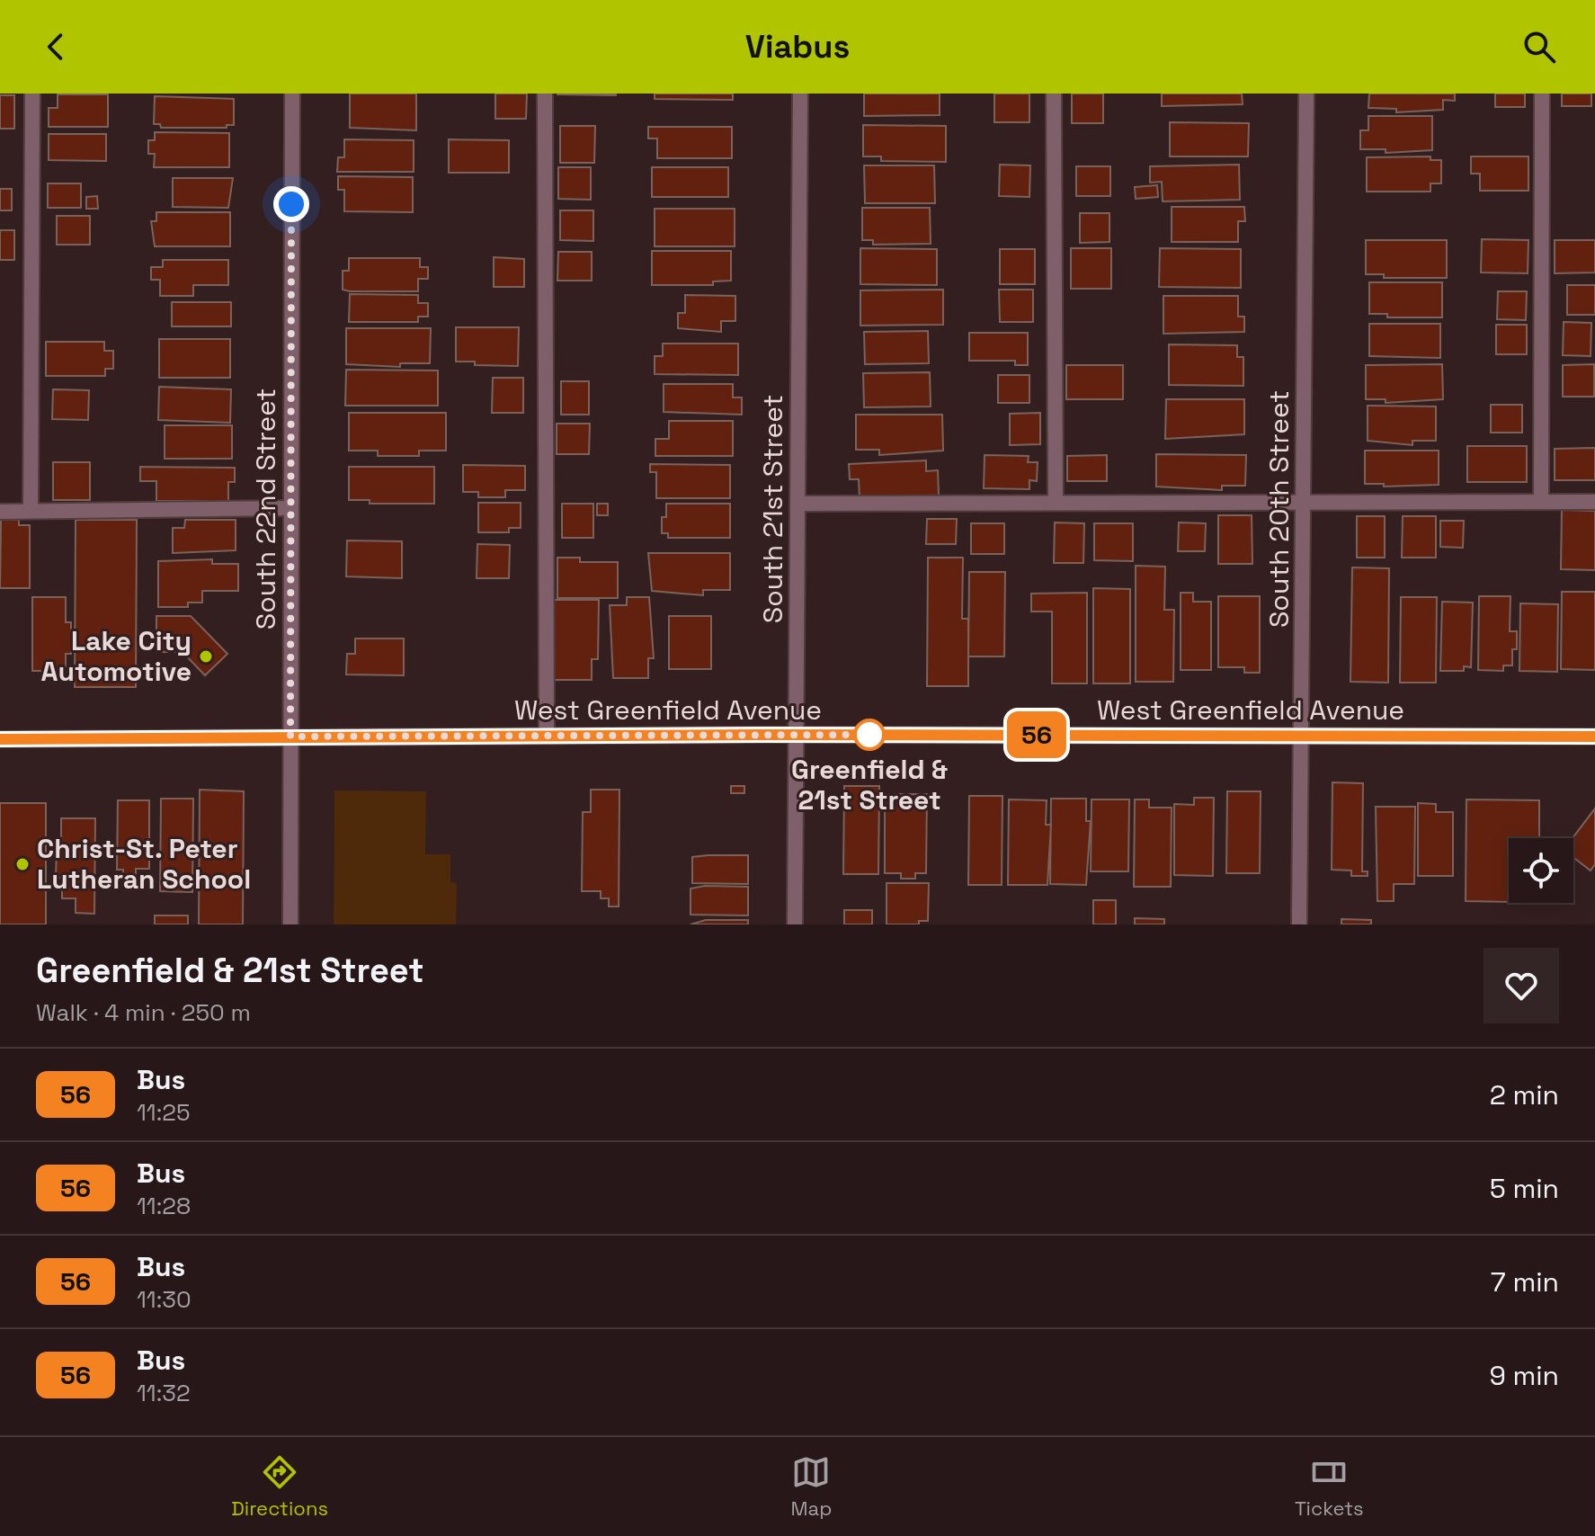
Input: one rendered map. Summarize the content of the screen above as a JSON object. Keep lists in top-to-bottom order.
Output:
{
  "streets": {
    "main road": ["West Greenfield Avenue"],
    "street": ["South 22nd Street", "South 21st Street", "South 20th Street"]
  },
  "crossings": [
    ["South 22nd Street", "West Greenfield Avenue"],
    ["South 21st Street", "West Greenfield Avenue"],
    ["South 20th Street", "West Greenfield Avenue"]
  ],
  "places": ["Lake City Automotive", "Greenfield & 21st Street", "Christ-St. Peter Lutheran School"],
  "lines": ["bus line 56"],
  "page": {
    "header": "Viabus",
    "on_map": "56",
    "heading": ["Greenfield & 21st Street", "Walk · 4 min · 250 m"],
    "list": [
      {
        "mark": "56",
        "name": "Bus",
        "note": "11:25",
        "value": "2 min"
      },
      {
        "mark": "56",
        "name": "Bus",
        "note": "11:28",
        "value": "5 min"
      },
      {
        "mark": "56",
        "name": "Bus",
        "note": "11:30",
        "value": "7 min"
      },
      {
        "mark": "56",
        "name": "Bus",
        "note": "11:32",
        "value": "9 min"
      }
    ],
    "tabs": ["Directions", "Map", "Tickets"]
  }
}
